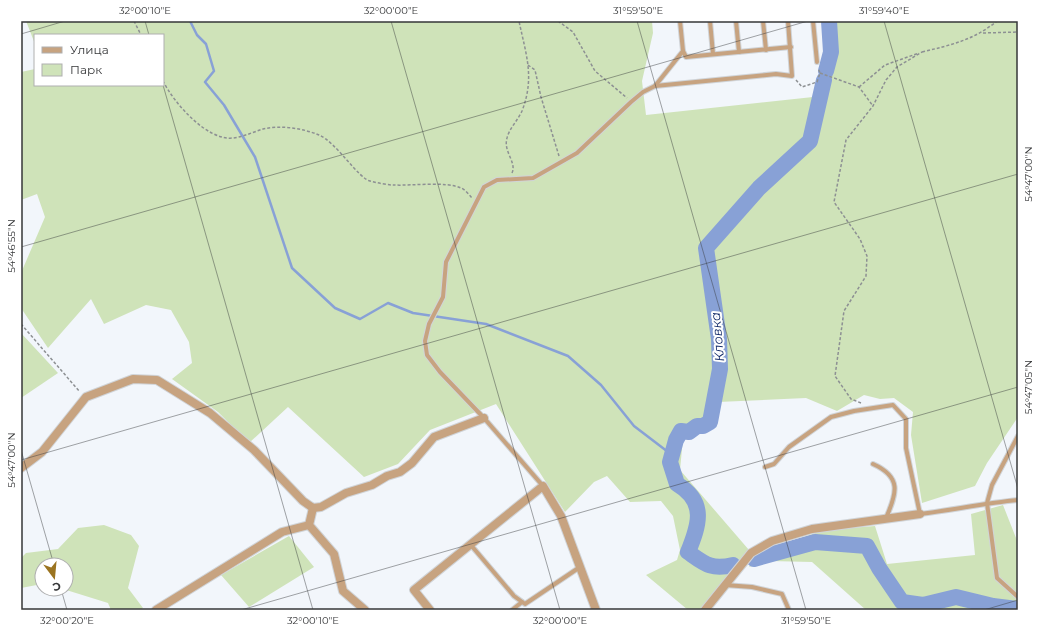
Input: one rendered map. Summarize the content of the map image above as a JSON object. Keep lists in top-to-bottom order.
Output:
{
  "water": ["Кловка"],
  "legend": ["Улица", "Парк"],
  "north": "bottom",
  "coordinates": [
    "32°00'10\"E",
    "32°00'00\"E",
    "31°59'50\"E",
    "31°59'40\"E",
    "54°47'00\"N",
    "54°46'55\"N",
    "54°47'05\"N",
    "32°00'20\"E"
  ]
}
